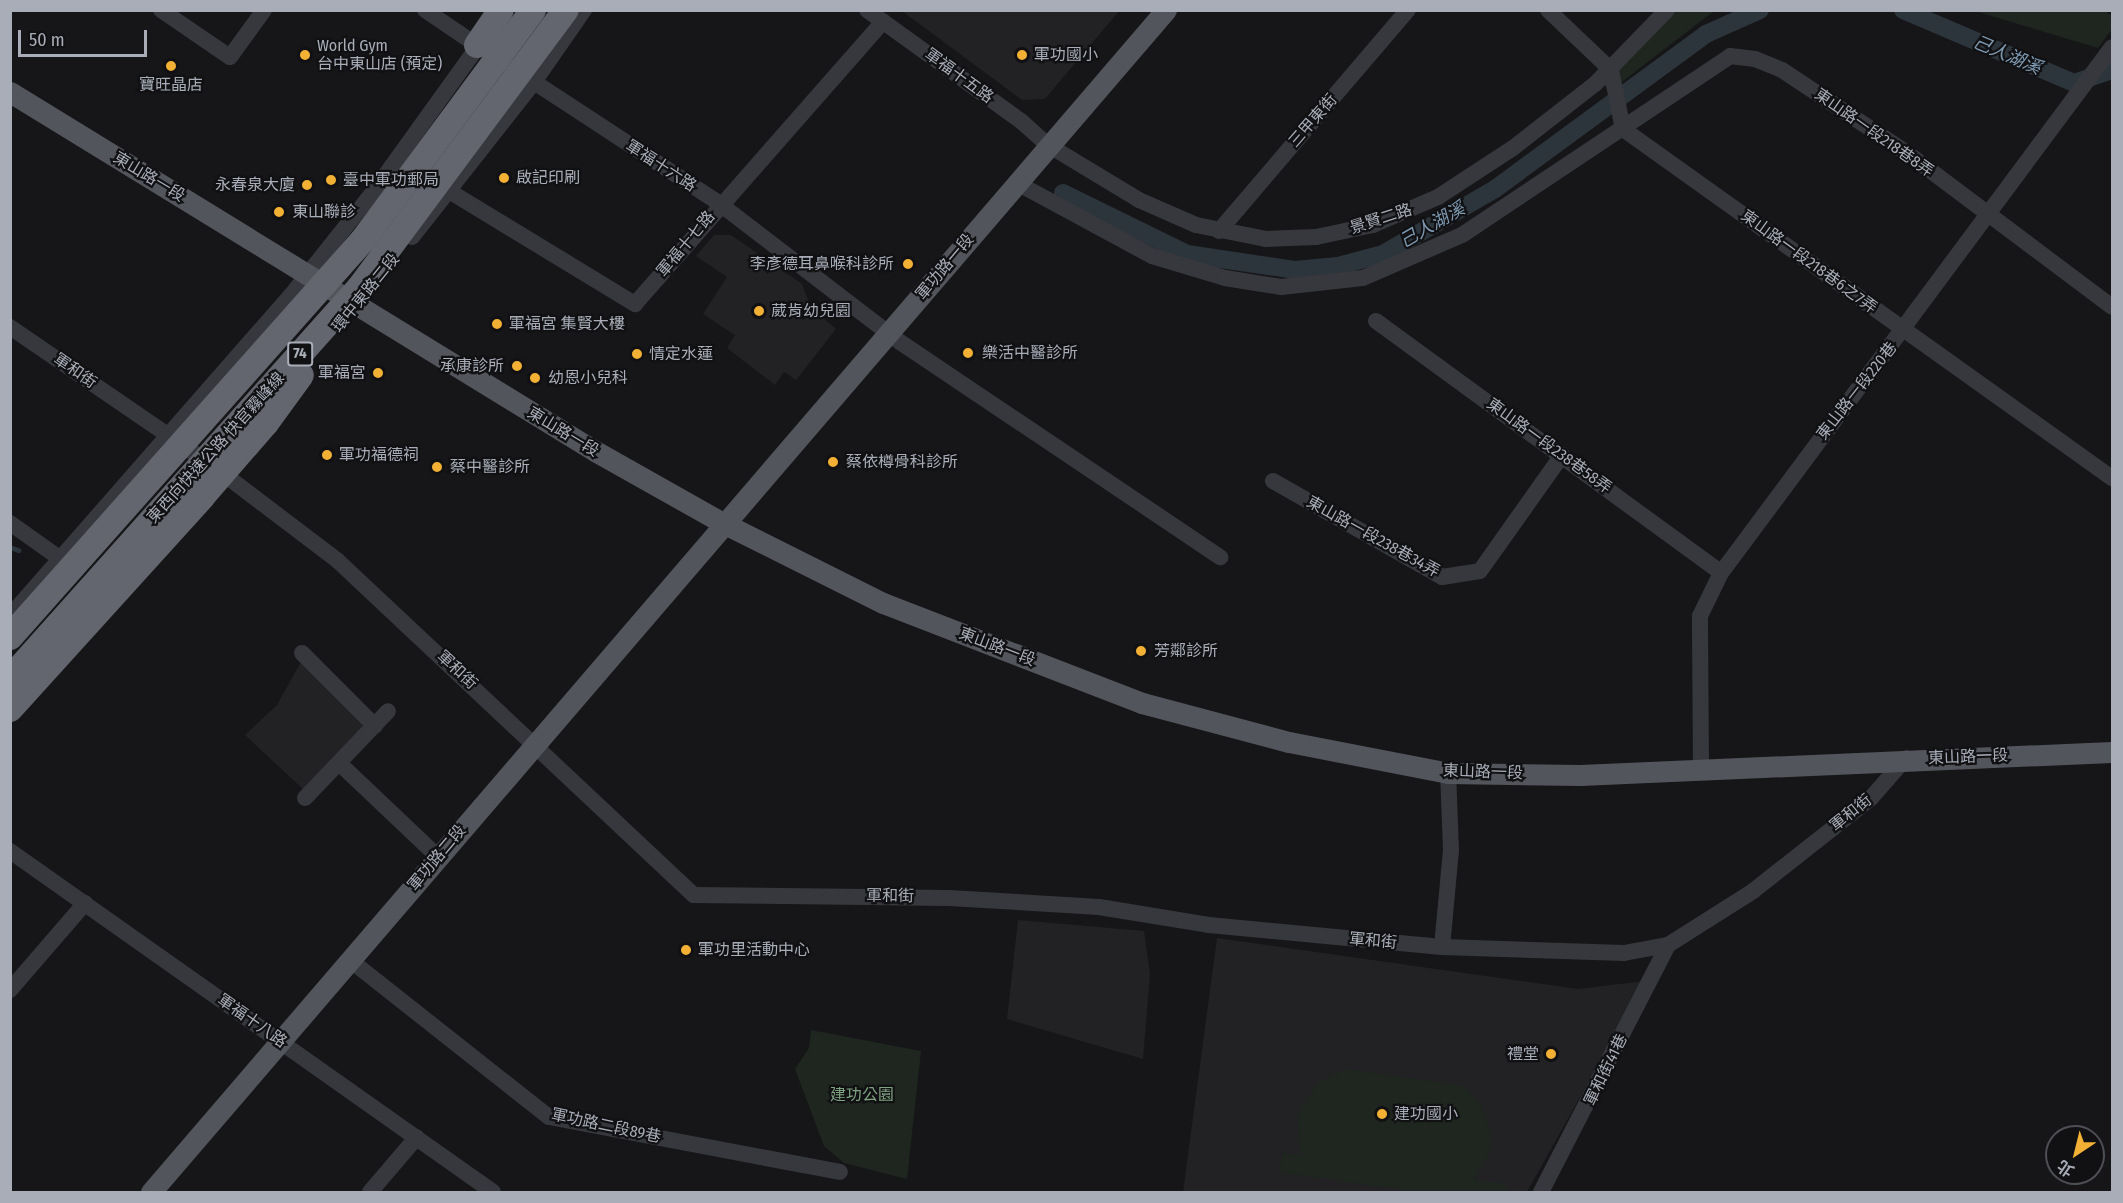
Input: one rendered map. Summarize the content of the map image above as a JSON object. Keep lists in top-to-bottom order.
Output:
{
  "streets": {
    "highway": ["74", "東西向快速公路 快官霧峰線"],
    "main road": ["東山路一段", "軍功路一段", "軍功路二段"],
    "street": [
      "軍福十五路",
      "三甲東街",
      "東山路一段218巷8弄",
      "軍福十六路",
      "景賢二路",
      "軍福十七路",
      "東山路一段218巷6之7弄",
      "環中東路二段",
      "軍和街",
      "東山路一段220巷",
      "東山路一段238巷58弄",
      "東山路一段238巷34弄",
      "軍福十八路",
      "軍和街41巷",
      "軍功路二段89巷"
    ]
  },
  "crossings": [
    ["軍福十五路", "景賢二路"],
    ["軍福十五路", "軍福十七路"],
    ["軍福十五路", "軍功路一段"],
    ["三甲東街", "景賢二路"],
    ["東山路一段218巷8弄", "東山路一段218巷6之7弄"],
    ["東山路一段218巷8弄", "軍功路一段"],
    ["東山路一段218巷8弄", "東山路一段220巷"],
    ["軍福十六路", "軍福十七路"],
    ["軍福十六路", "軍功路一段"],
    ["軍福十六路", "環中東路二段"],
    ["東山路一段", "軍功路一段"],
    ["東山路一段", "環中東路二段"],
    ["東山路一段", "74"],
    ["東山路一段", "軍和街"],
    ["東山路一段", "東山路一段220巷"],
    ["東山路一段", "東西向快速公路 快官霧峰線"],
    ["東山路一段", "軍功路二段"],
    ["景賢二路", "軍功路一段"],
    ["軍福十七路", "環中東路二段"],
    ["東山路一段218巷6之7弄", "東山路一段220巷"],
    ["軍功路一段", "軍功路二段"],
    ["環中東路二段", "74"],
    ["環中東路二段", "軍和街"],
    ["環中東路二段", "東西向快速公路 快官霧峰線"],
    ["74", "東西向快速公路 快官霧峰線"],
    ["軍和街", "軍功路二段"],
    ["軍和街", "軍和街41巷"],
    ["東山路一段220巷", "東山路一段238巷58弄"],
    ["東山路一段238巷58弄", "東山路一段238巷34弄"],
    ["軍功路二段", "軍福十八路"],
    ["軍功路二段", "軍功路二段89巷"]
  ],
  "water": ["己人湖溪"],
  "parks": ["建功公園"],
  "places": [
    "World Gym 台中東山店 (預定)",
    "軍功國小",
    "寶旺晶店",
    "啟記印刷",
    "臺中軍功郵局",
    "永春泉大廈",
    "東山聯診",
    "李彥德耳鼻喉科診所",
    "葳肯幼兒園",
    "軍福宮 集賢大樓",
    "樂活中醫診所",
    "情定水蓮",
    "承康診所",
    "軍福宮",
    "幼恩小兒科",
    "軍功福德祠",
    "蔡依樽骨科診所",
    "蔡中醫診所",
    "芳鄰診所",
    "軍功里活動中心",
    "禮堂",
    "建功國小"
  ],
  "scale_bar": "50 m",
  "north": "bottom left"
}
